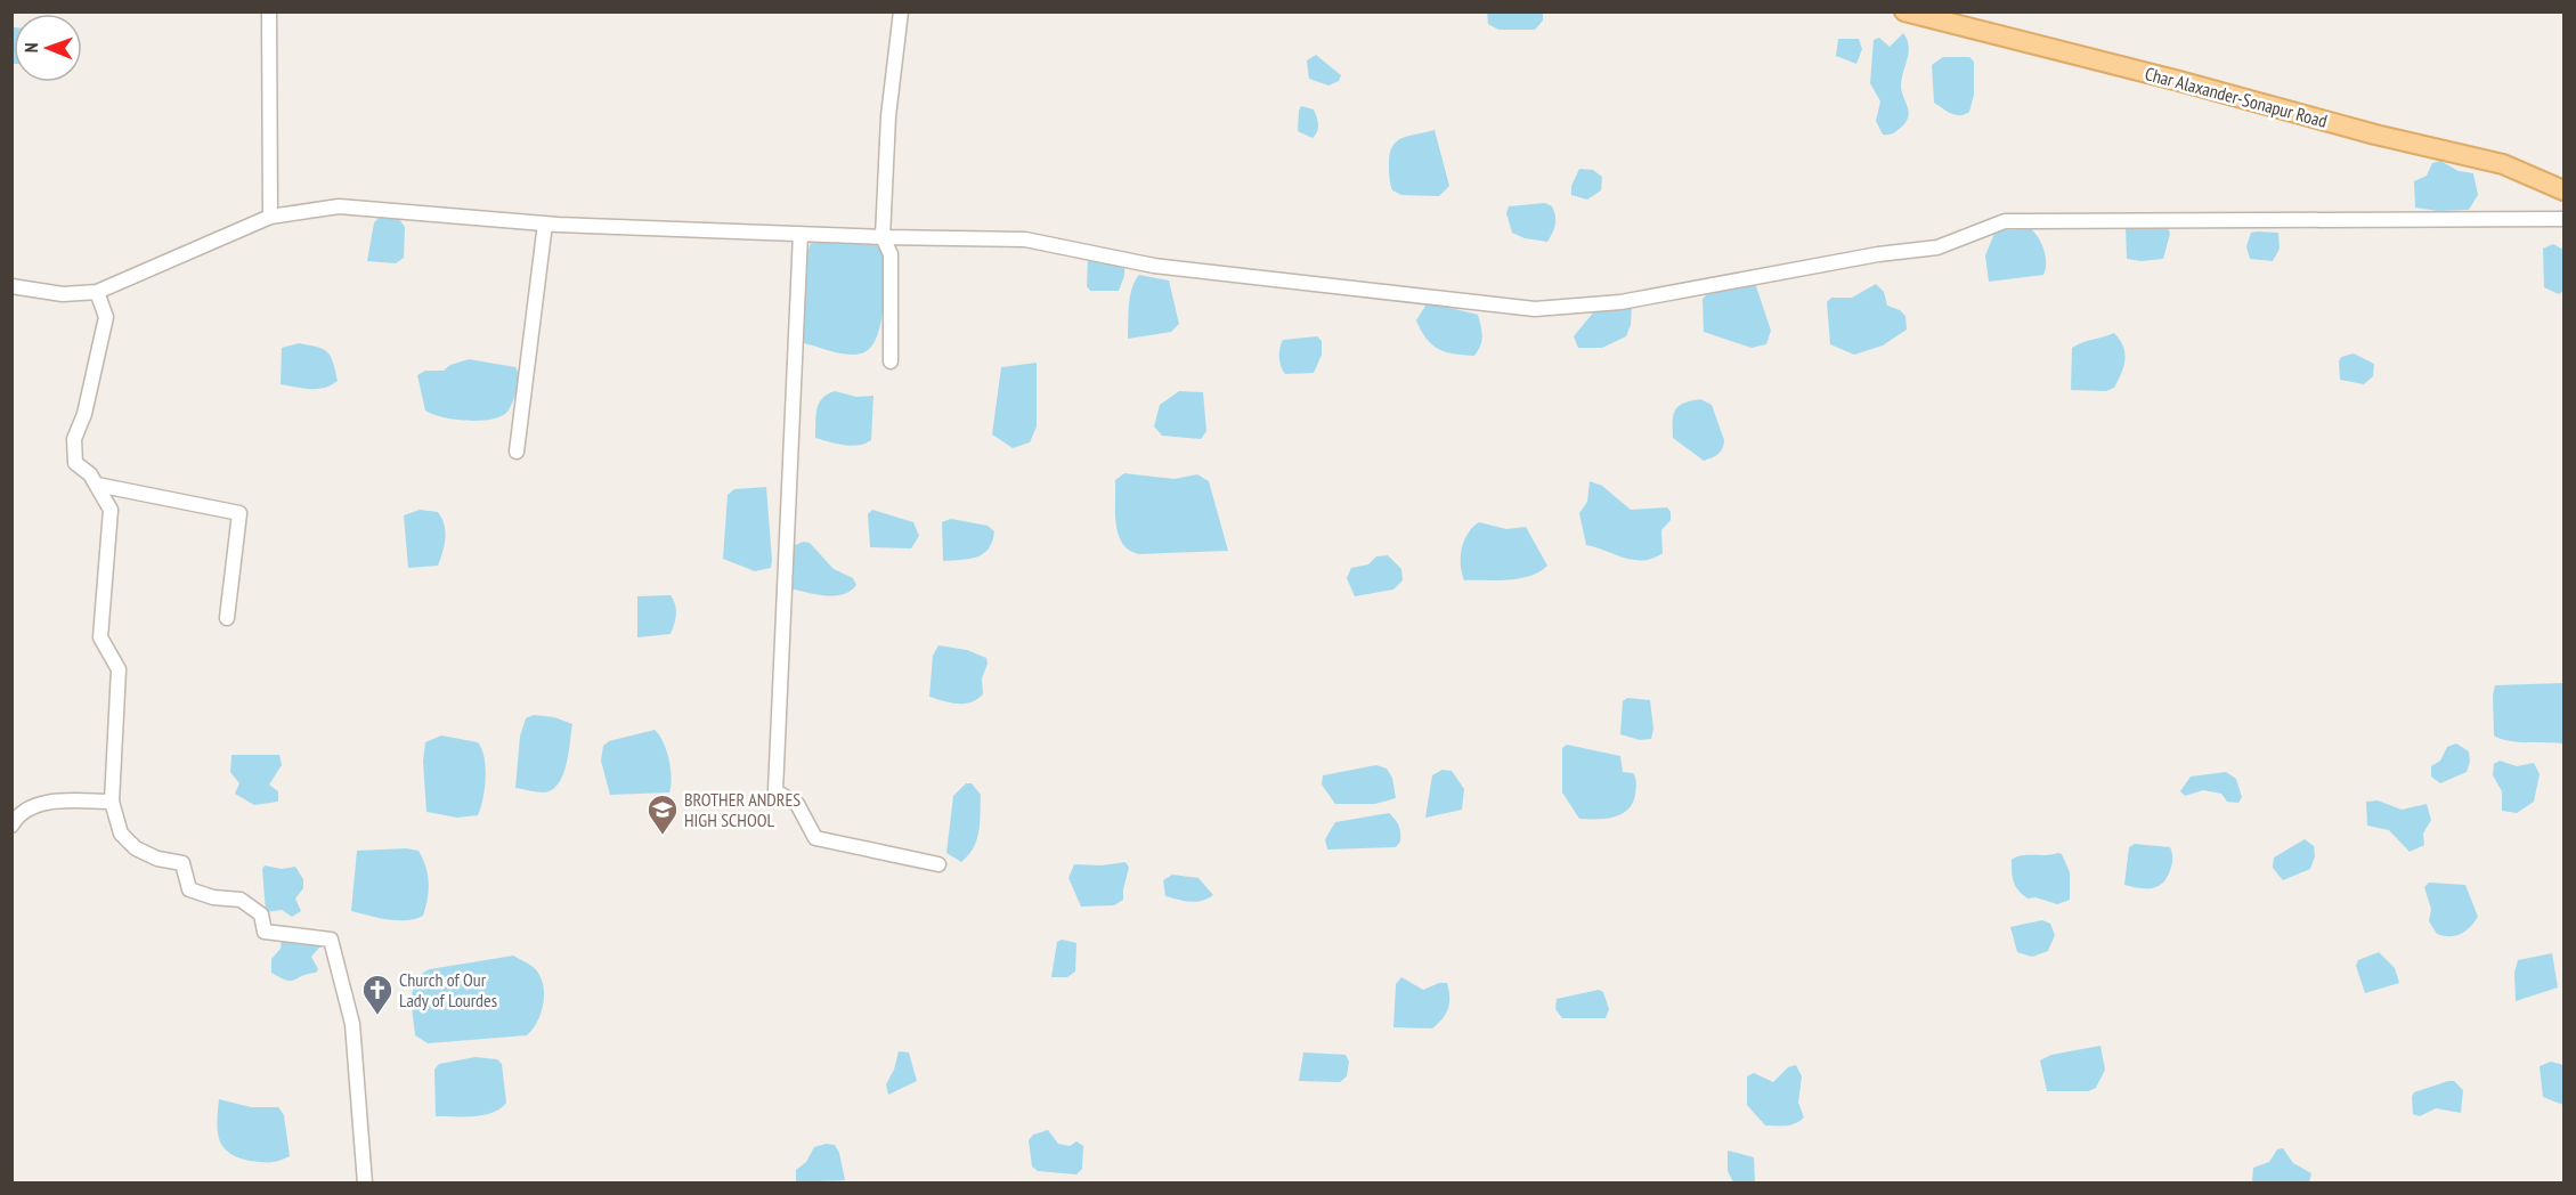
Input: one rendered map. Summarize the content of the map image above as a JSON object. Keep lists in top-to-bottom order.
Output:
{
  "streets": {
    "main road": ["Char Alaxander-Sonapur Road"]
  },
  "places": {
    "school or university": ["BROTHER ANDRES HIGH SCHOOL"],
    "church": ["Church of Our Lady of Lourdes"]
  },
  "north": "left"
}
